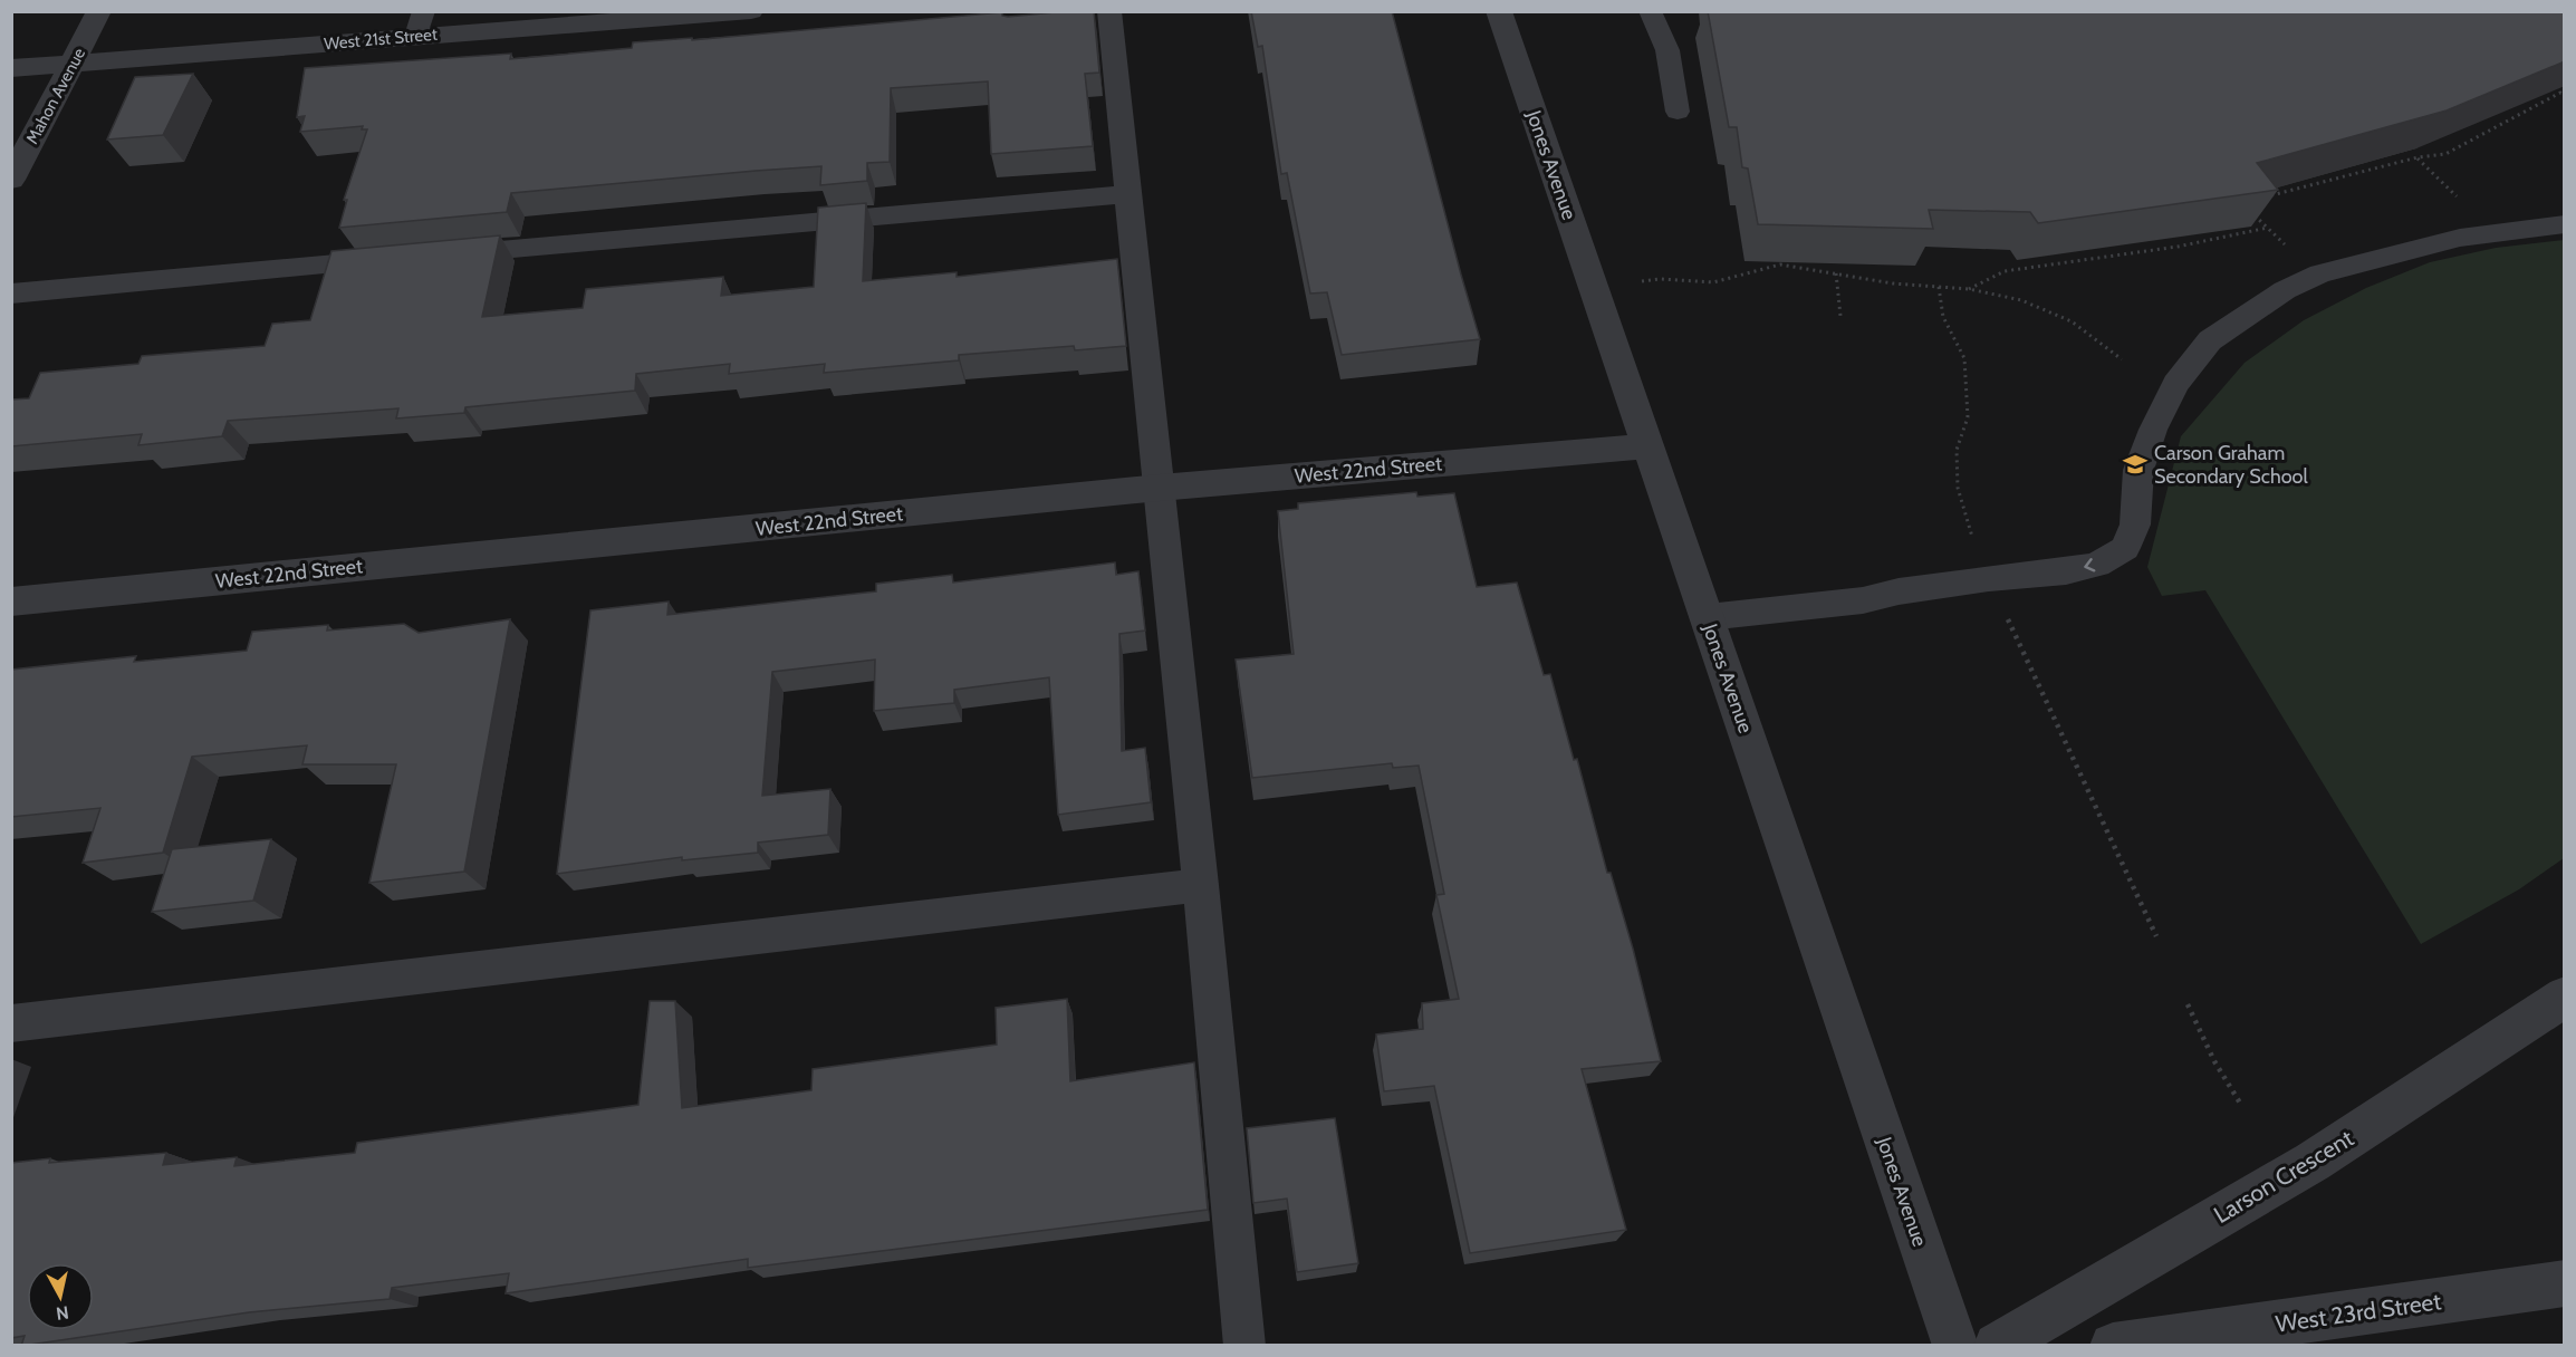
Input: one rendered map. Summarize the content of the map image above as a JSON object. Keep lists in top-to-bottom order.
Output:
{
  "streets": {
    "street": [
      "West 21st Street",
      "Mahon Avenue",
      "Jones Avenue",
      "West 22nd Street",
      "Larson Crescent",
      "West 23rd Street"
    ]
  },
  "crossings": [
    ["West 21st Street", "Mahon Avenue"],
    ["Jones Avenue", "West 22nd Street"]
  ],
  "places": {
    "school or university": ["Carson Graham Secondary School"]
  },
  "north": "bottom"
}
